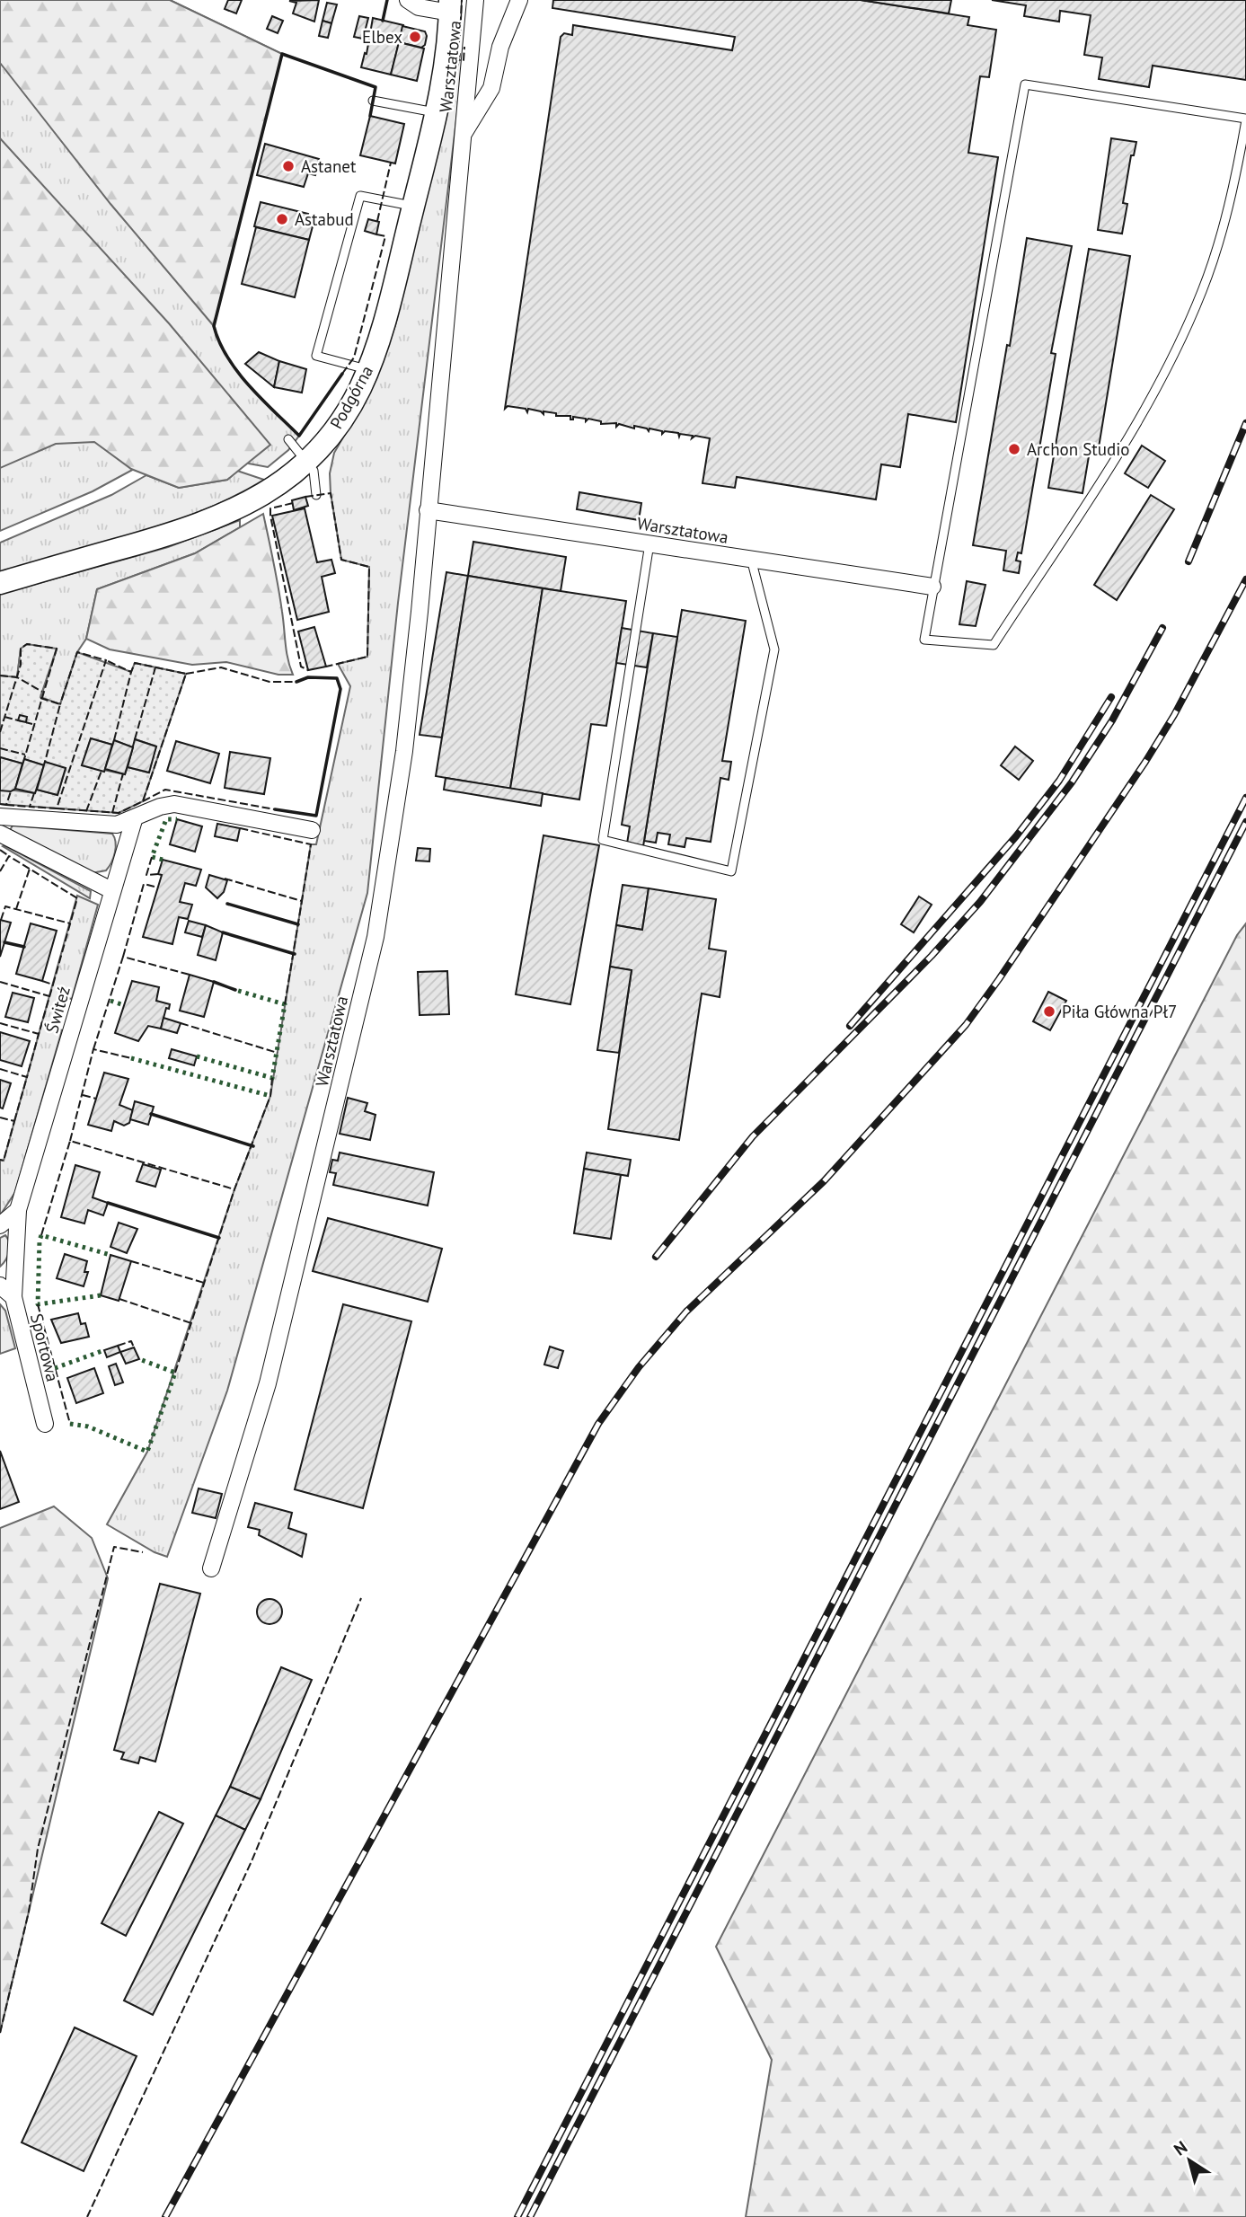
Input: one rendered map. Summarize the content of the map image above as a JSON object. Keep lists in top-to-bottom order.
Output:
{
  "streets": {
    "street": [
      "Warsztatowa",
      "Podgórna",
      "Świteź",
      "Sportowa"
    ]
  },
  "crossings": [
    ["Świteź", "Sportowa"]
  ],
  "places": [
    "Elbex",
    "Astanet",
    "Astabud",
    "Archon Studio",
    "Piła Główna Pł7"
  ],
  "north": "top left"
}
